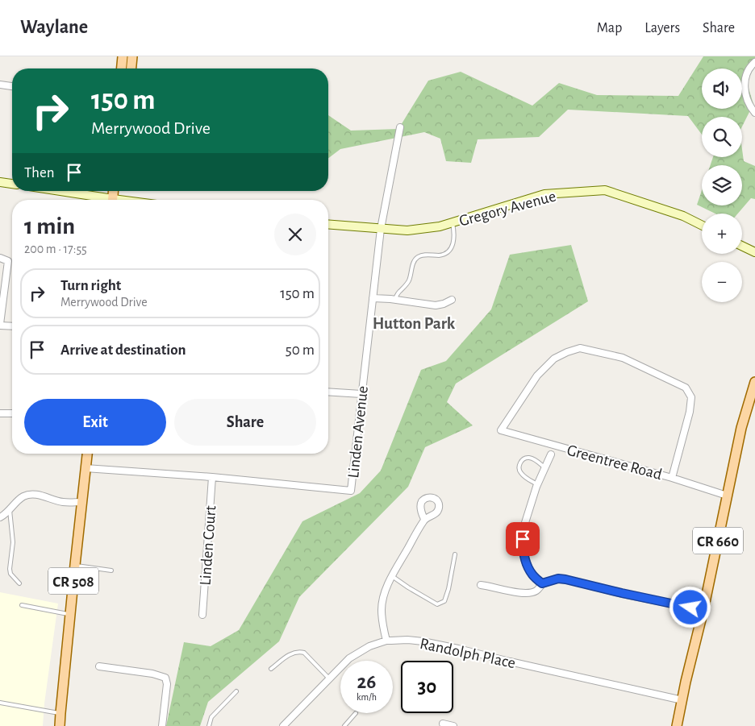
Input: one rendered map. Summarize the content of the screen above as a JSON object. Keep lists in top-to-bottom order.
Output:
{
  "streets": {
    "main road": ["Gregory Avenue", "CR 660", "CR 508"],
    "street": [
      "Linden Avenue",
      "Greentree Road",
      "Linden Court",
      "Randolph Place"
    ]
  },
  "crossings": [
    ["Gregory Avenue", "Linden Avenue"],
    ["Linden Avenue", "Linden Court"],
    ["Linden Avenue", "CR 508"],
    ["Greentree Road", "CR 660"],
    ["CR 660", "Randolph Place"]
  ],
  "districts": ["Hutton Park"],
  "page": {
    "header": "Waylane",
    "nav": ["Map", "Layers", "Share"],
    "map_buttons": ["+", "−"],
    "turn": ["150 m", "Merrywood Drive"],
    "then": "Then",
    "heading": ["1 min", "200 m · 17:55"],
    "list": [
      {
        "name": "Turn right",
        "note": "Merrywood Drive",
        "value": "150 m"
      },
      {
        "name": "Arrive at destination",
        "value": "50 m"
      }
    ],
    "buttons": ["Exit", "Share"],
    "speed": "26 km/h",
    "limit": "30"
  }
}
